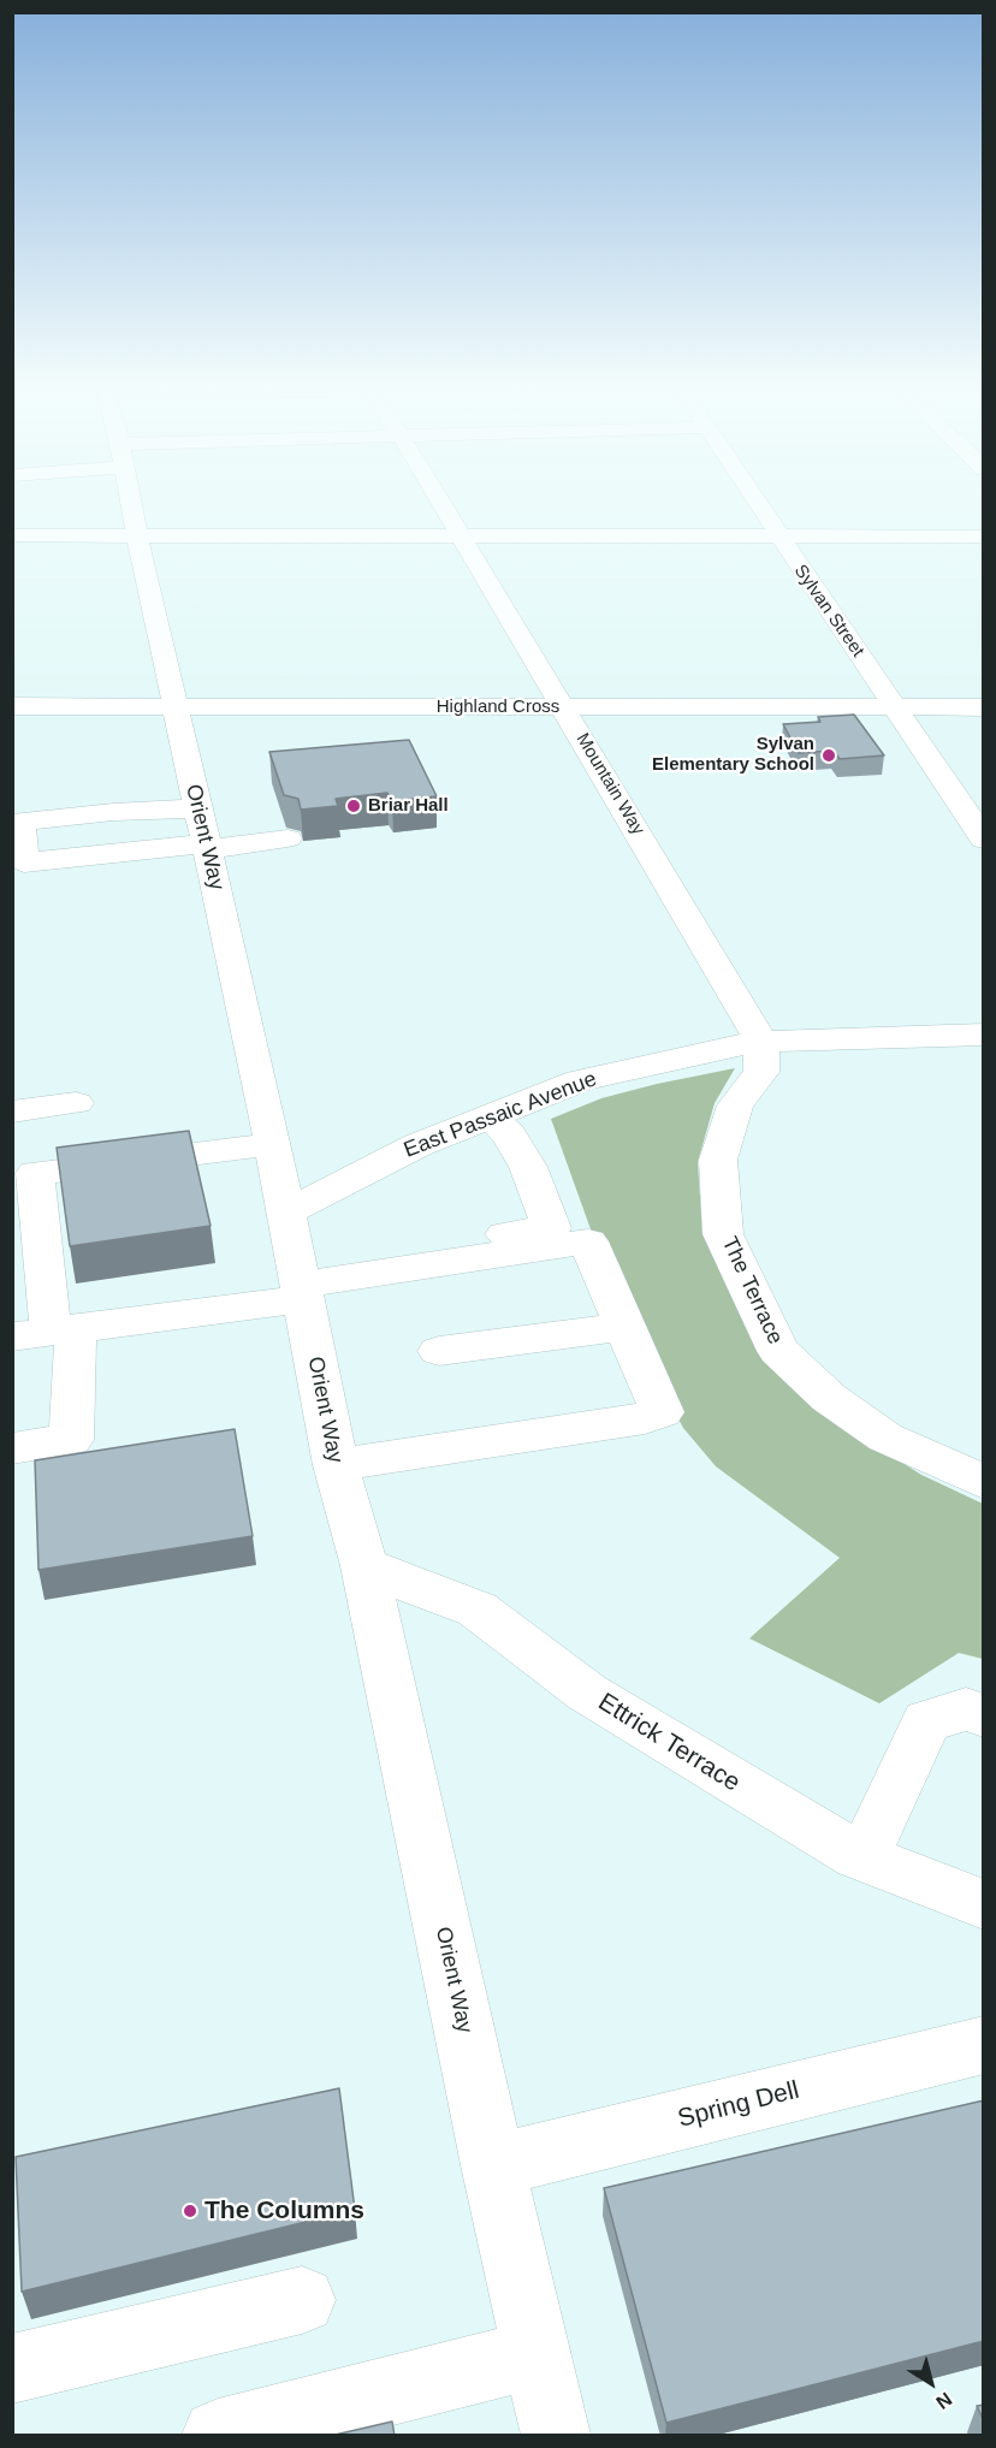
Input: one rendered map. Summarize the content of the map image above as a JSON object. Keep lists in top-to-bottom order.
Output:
{
  "streets": {
    "street": [
      "Sylvan Street",
      "Highland Cross",
      "Mountain Way",
      "Orient Way",
      "East Passaic Avenue",
      "The Terrace",
      "Ettrick Terrace",
      "Spring Dell"
    ]
  },
  "crossings": [
    ["Sylvan Street", "Highland Cross"],
    ["Highland Cross", "Mountain Way"],
    ["Highland Cross", "Orient Way"],
    ["Mountain Way", "East Passaic Avenue"],
    ["Mountain Way", "The Terrace"],
    ["Orient Way", "East Passaic Avenue"],
    ["Orient Way", "Ettrick Terrace"],
    ["Orient Way", "Spring Dell"],
    ["East Passaic Avenue", "The Terrace"]
  ],
  "places": ["Sylvan Elementary School", "Briar Hall", "The Columns"],
  "north": "bottom right"
}
